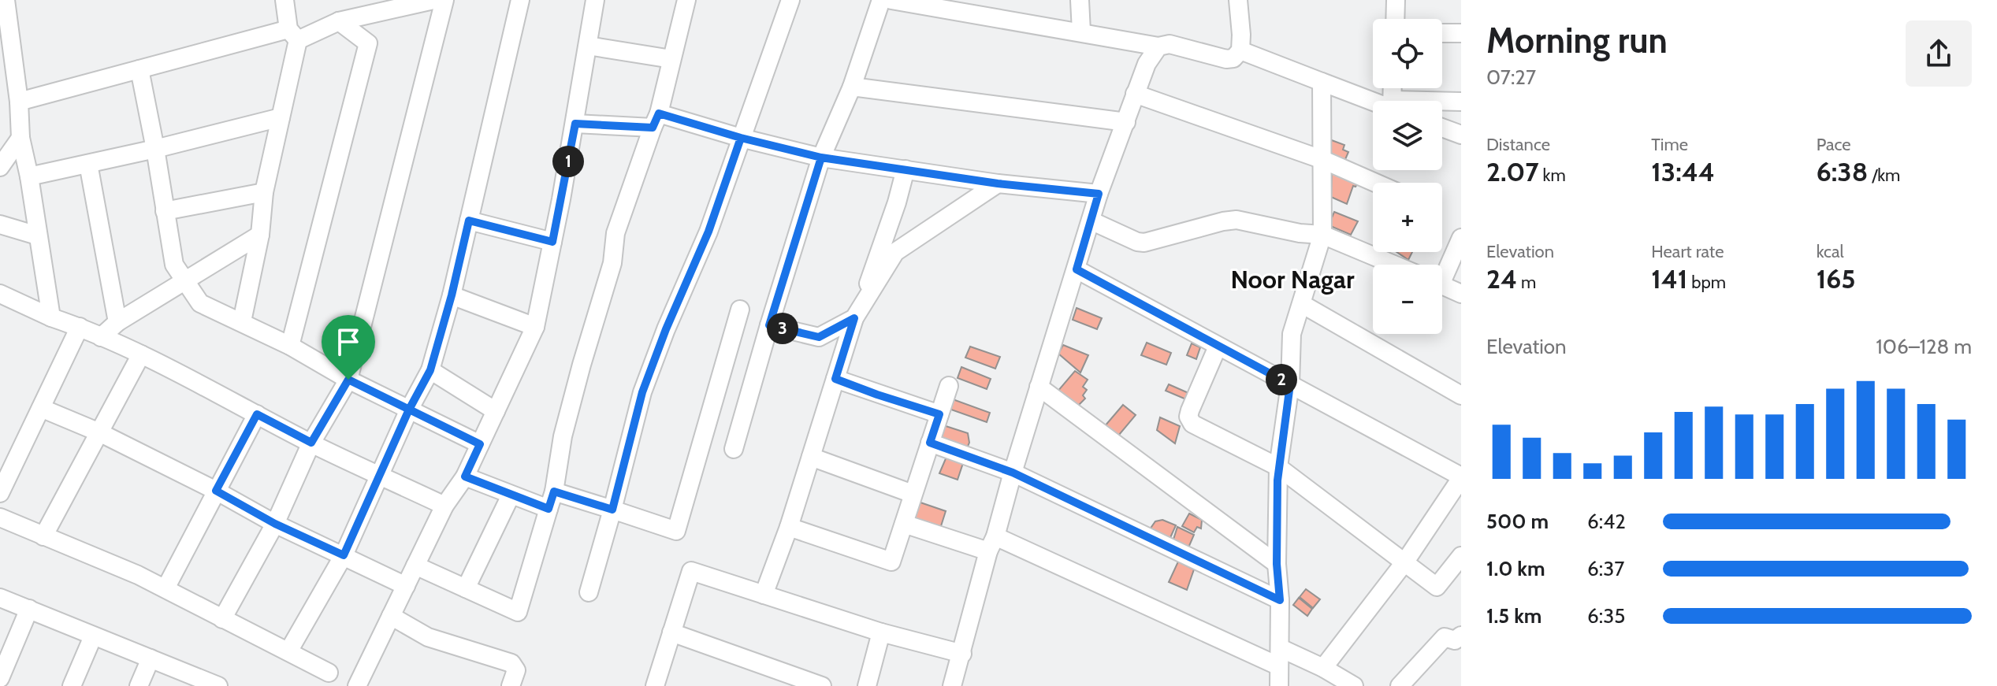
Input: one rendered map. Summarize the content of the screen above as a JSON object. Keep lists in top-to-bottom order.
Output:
{
  "districts": ["Noor Nagar"],
  "page": {
    "heading": ["Morning run", "07:27"],
    "map_buttons": ["+", "−"],
    "stats": [
      ["Distance", "2.07 km"],
      ["Time", "13:44"],
      ["Pace", "6:38 /km"],
      ["Elevation", "24 m"],
      ["Heart rate", "141 bpm"],
      ["kcal", "165"]
    ],
    "pins": ["1", "3", "2"],
    "chart": ["Elevation", "106–128 m"],
    "list": [
      {
        "name": "500 m",
        "note": "6:42"
      },
      {
        "name": "1.0 km",
        "note": "6:37"
      },
      {
        "name": "1.5 km",
        "note": "6:35"
      }
    ]
  }
}
